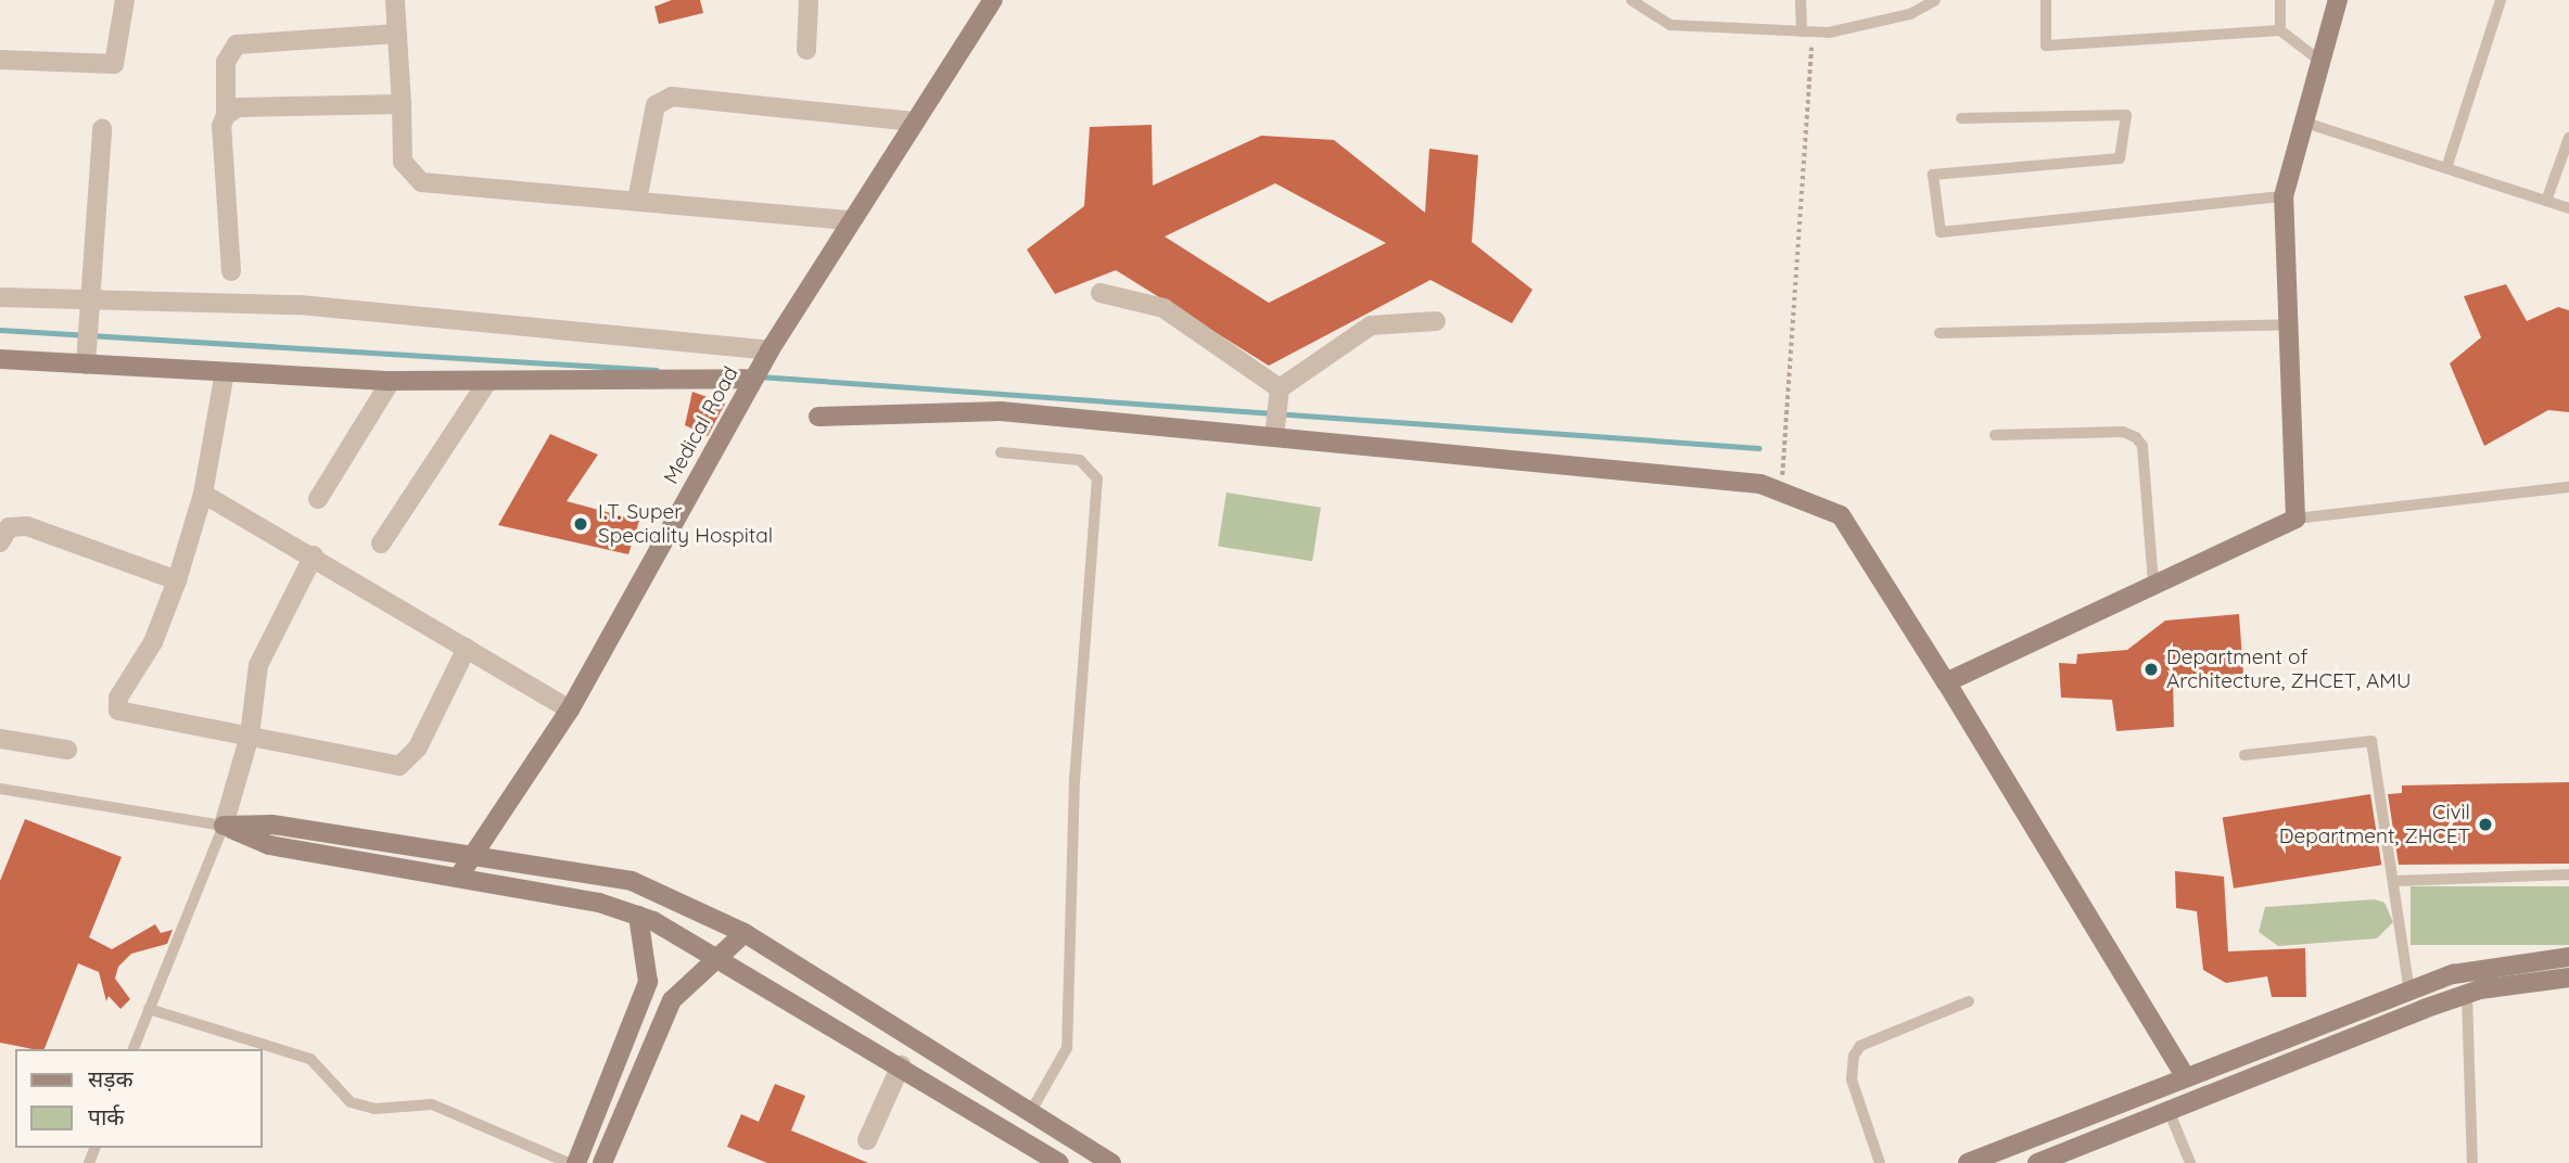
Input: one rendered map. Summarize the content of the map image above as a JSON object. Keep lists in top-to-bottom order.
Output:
{
  "streets": {
    "street": ["Medical Road"]
  },
  "places": ["I.T. Super Speciality Hospital", "Department of Architecture, ZHCET, AMU", "Civil Department, ZHCET"],
  "legend": ["सड़क", "पार्क"]
}
